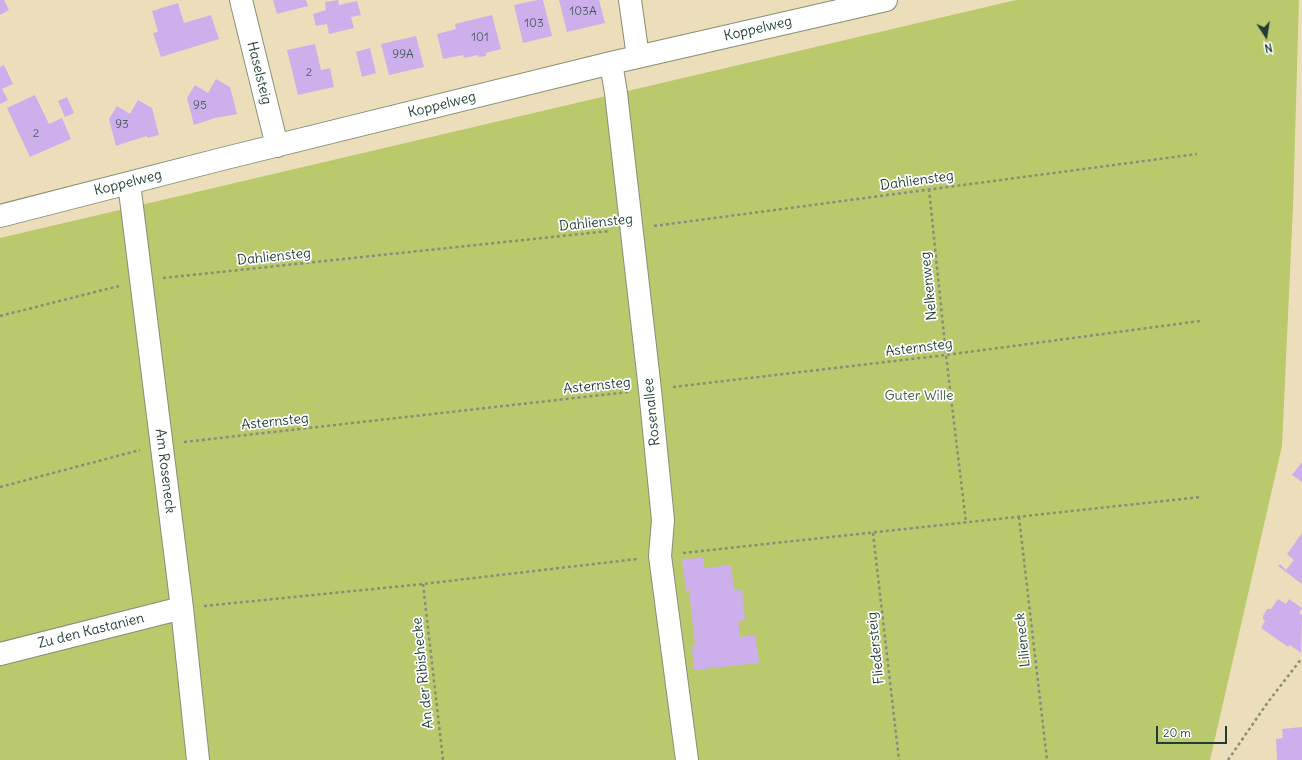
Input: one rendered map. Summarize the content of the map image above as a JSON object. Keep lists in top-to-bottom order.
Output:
{
  "streets": {
    "street": [
      "Koppelweg",
      "Haselsteig",
      "Rosenallee",
      "Am Roseneck",
      "Zu den Kastanien"
    ],
    "path": [
      "Dahliensteg",
      "Nelkenweg",
      "Asternsteg",
      "Lilieneck",
      "Fliedersteig",
      "An der Ribishecke"
    ]
  },
  "crossings": [
    ["Koppelweg", "Haselsteig"],
    ["Koppelweg", "Rosenallee"],
    ["Koppelweg", "Am Roseneck"],
    ["Dahliensteg", "Nelkenweg"],
    ["Dahliensteg", "Rosenallee"],
    ["Dahliensteg", "Am Roseneck"],
    ["Nelkenweg", "Asternsteg"],
    ["Asternsteg", "Rosenallee"],
    ["Asternsteg", "Am Roseneck"],
    ["Am Roseneck", "Zu den Kastanien"]
  ],
  "parks": ["Guter Wille"],
  "house_numbers": [
    "103A",
    "103",
    "101",
    "99A",
    "2",
    "95",
    "93",
    "2"
  ],
  "scale_bar": "20 m",
  "north": "bottom"
}
